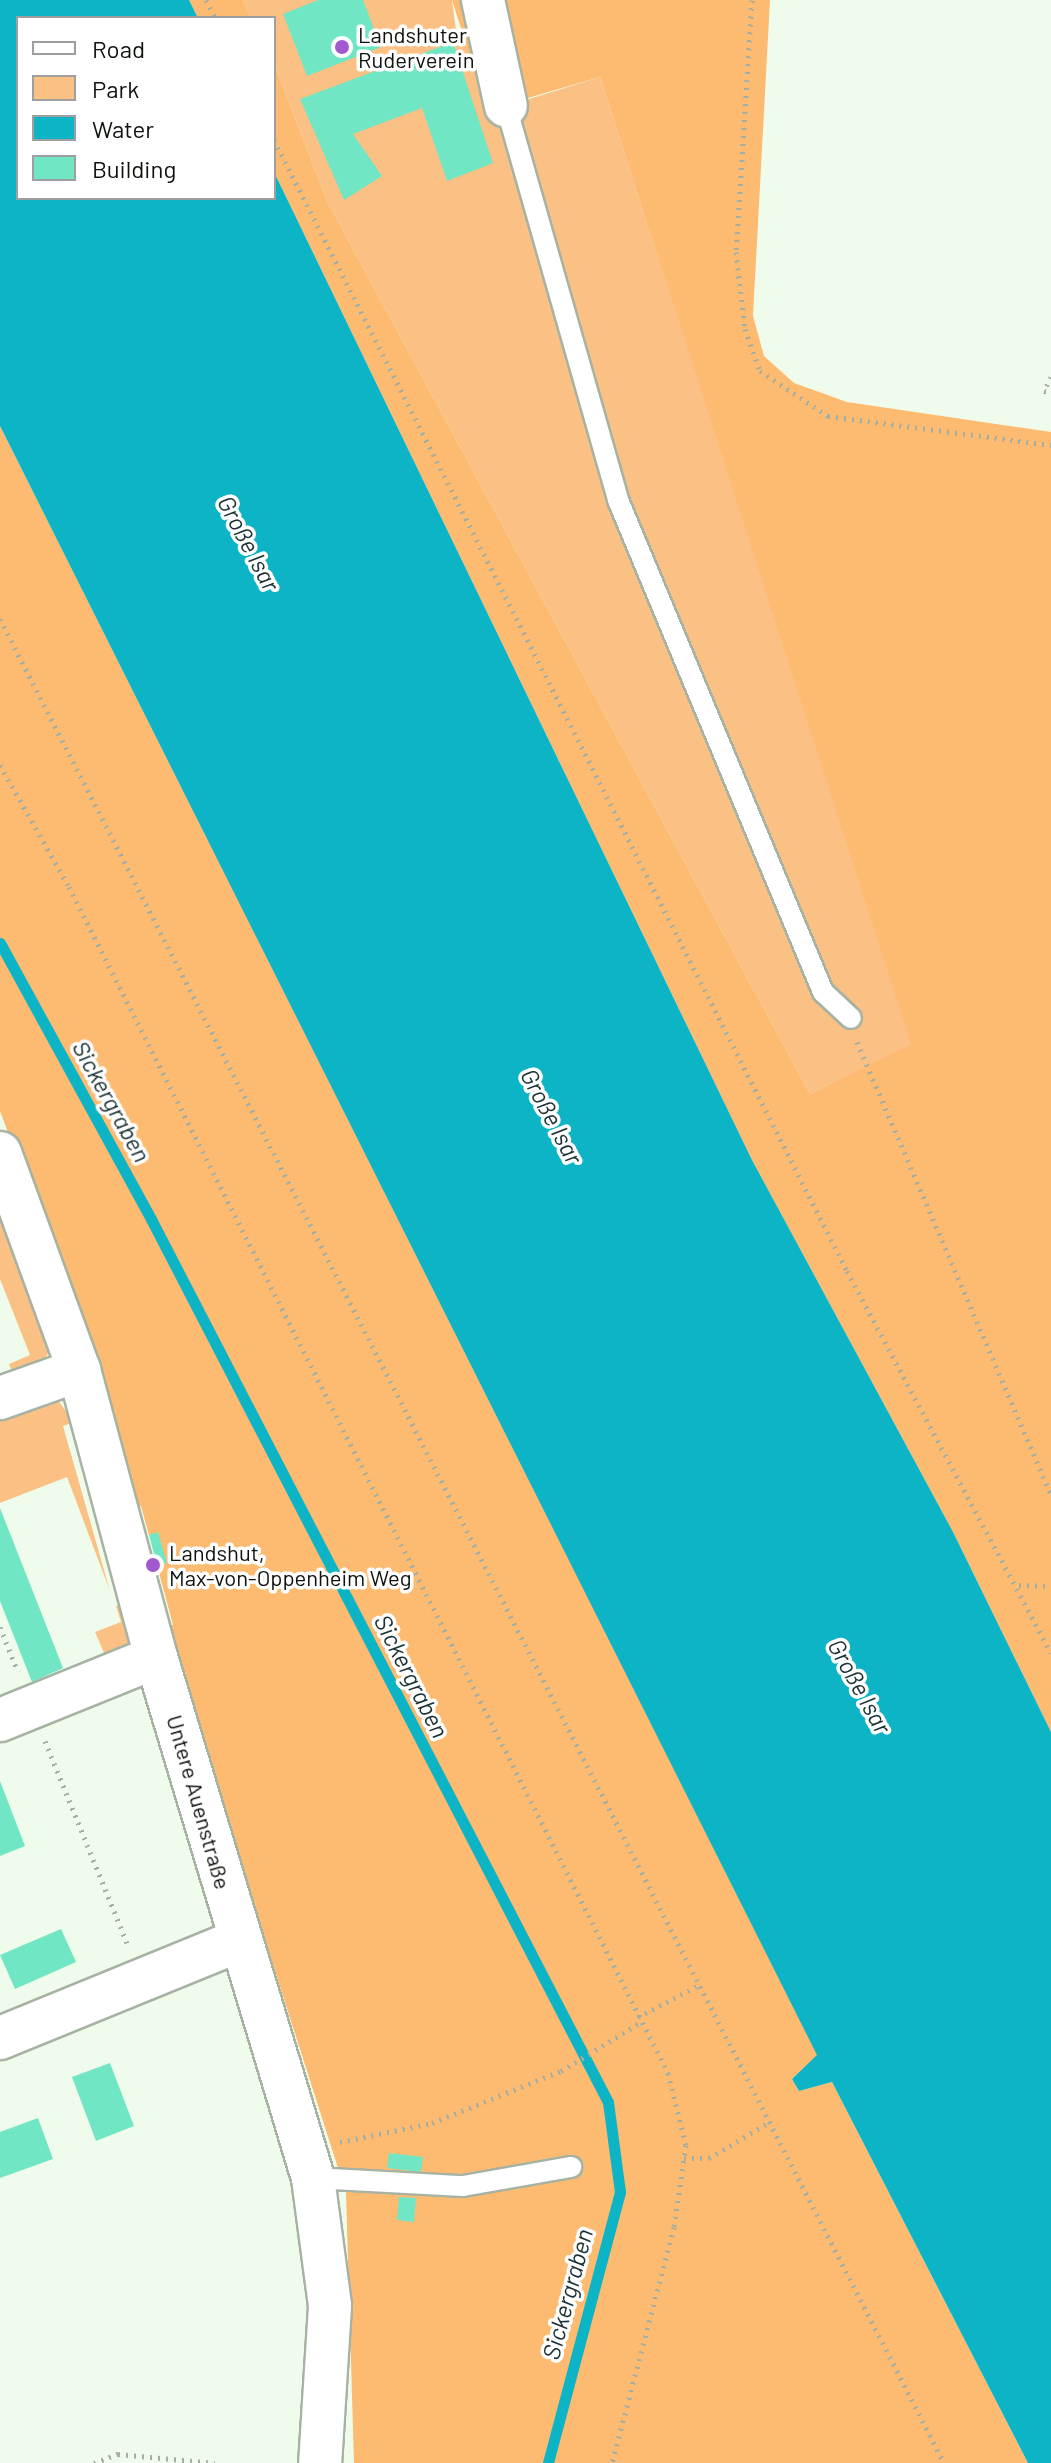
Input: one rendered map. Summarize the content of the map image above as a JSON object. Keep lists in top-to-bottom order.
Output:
{
  "streets": {
    "street": ["Untere Auenstraße"]
  },
  "water": ["Große Isar", "Sickergraben"],
  "places": ["Landshuter Ruderverein", "Landshut, Max-von-Oppenheim Weg"],
  "legend": [
    "Road",
    "Park",
    "Water",
    "Building"
  ]
}
